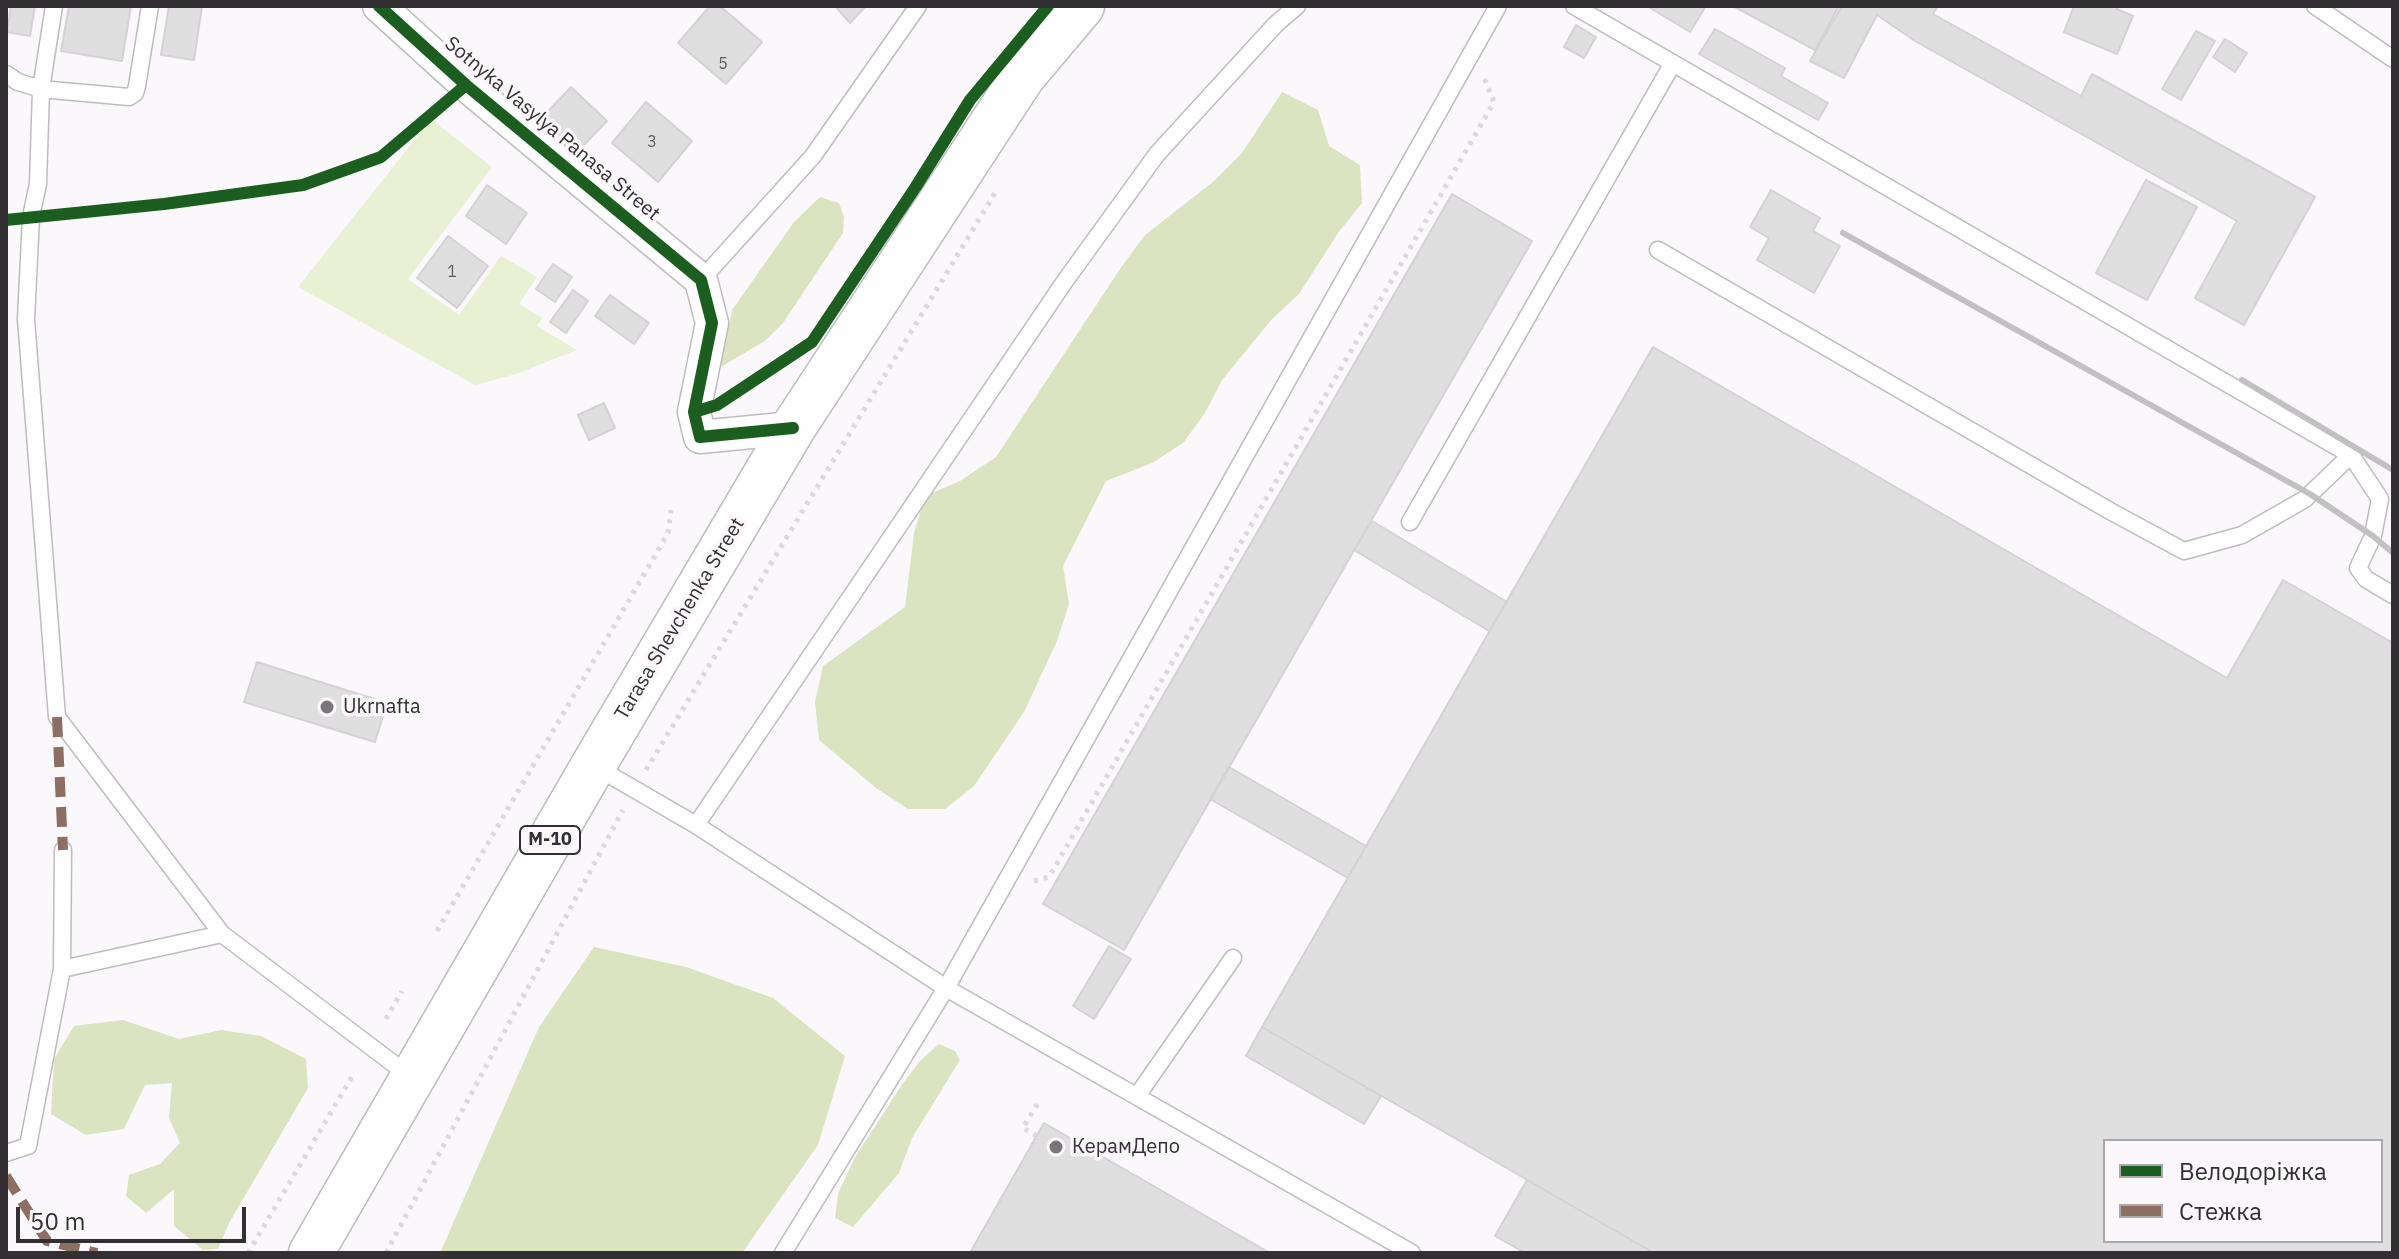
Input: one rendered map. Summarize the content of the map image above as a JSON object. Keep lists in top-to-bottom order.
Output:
{
  "streets": {
    "main road": ["Tarasa Shevchenka Street", "М-10"],
    "street": ["Sotnyka Vasylya Panasa Street"]
  },
  "places": ["Ukrnafta", "КерамДепо"],
  "house_numbers": ["5", "3", "1"],
  "legend": ["Велодоріжка", "Стежка"],
  "scale_bar": "50 m"
}
